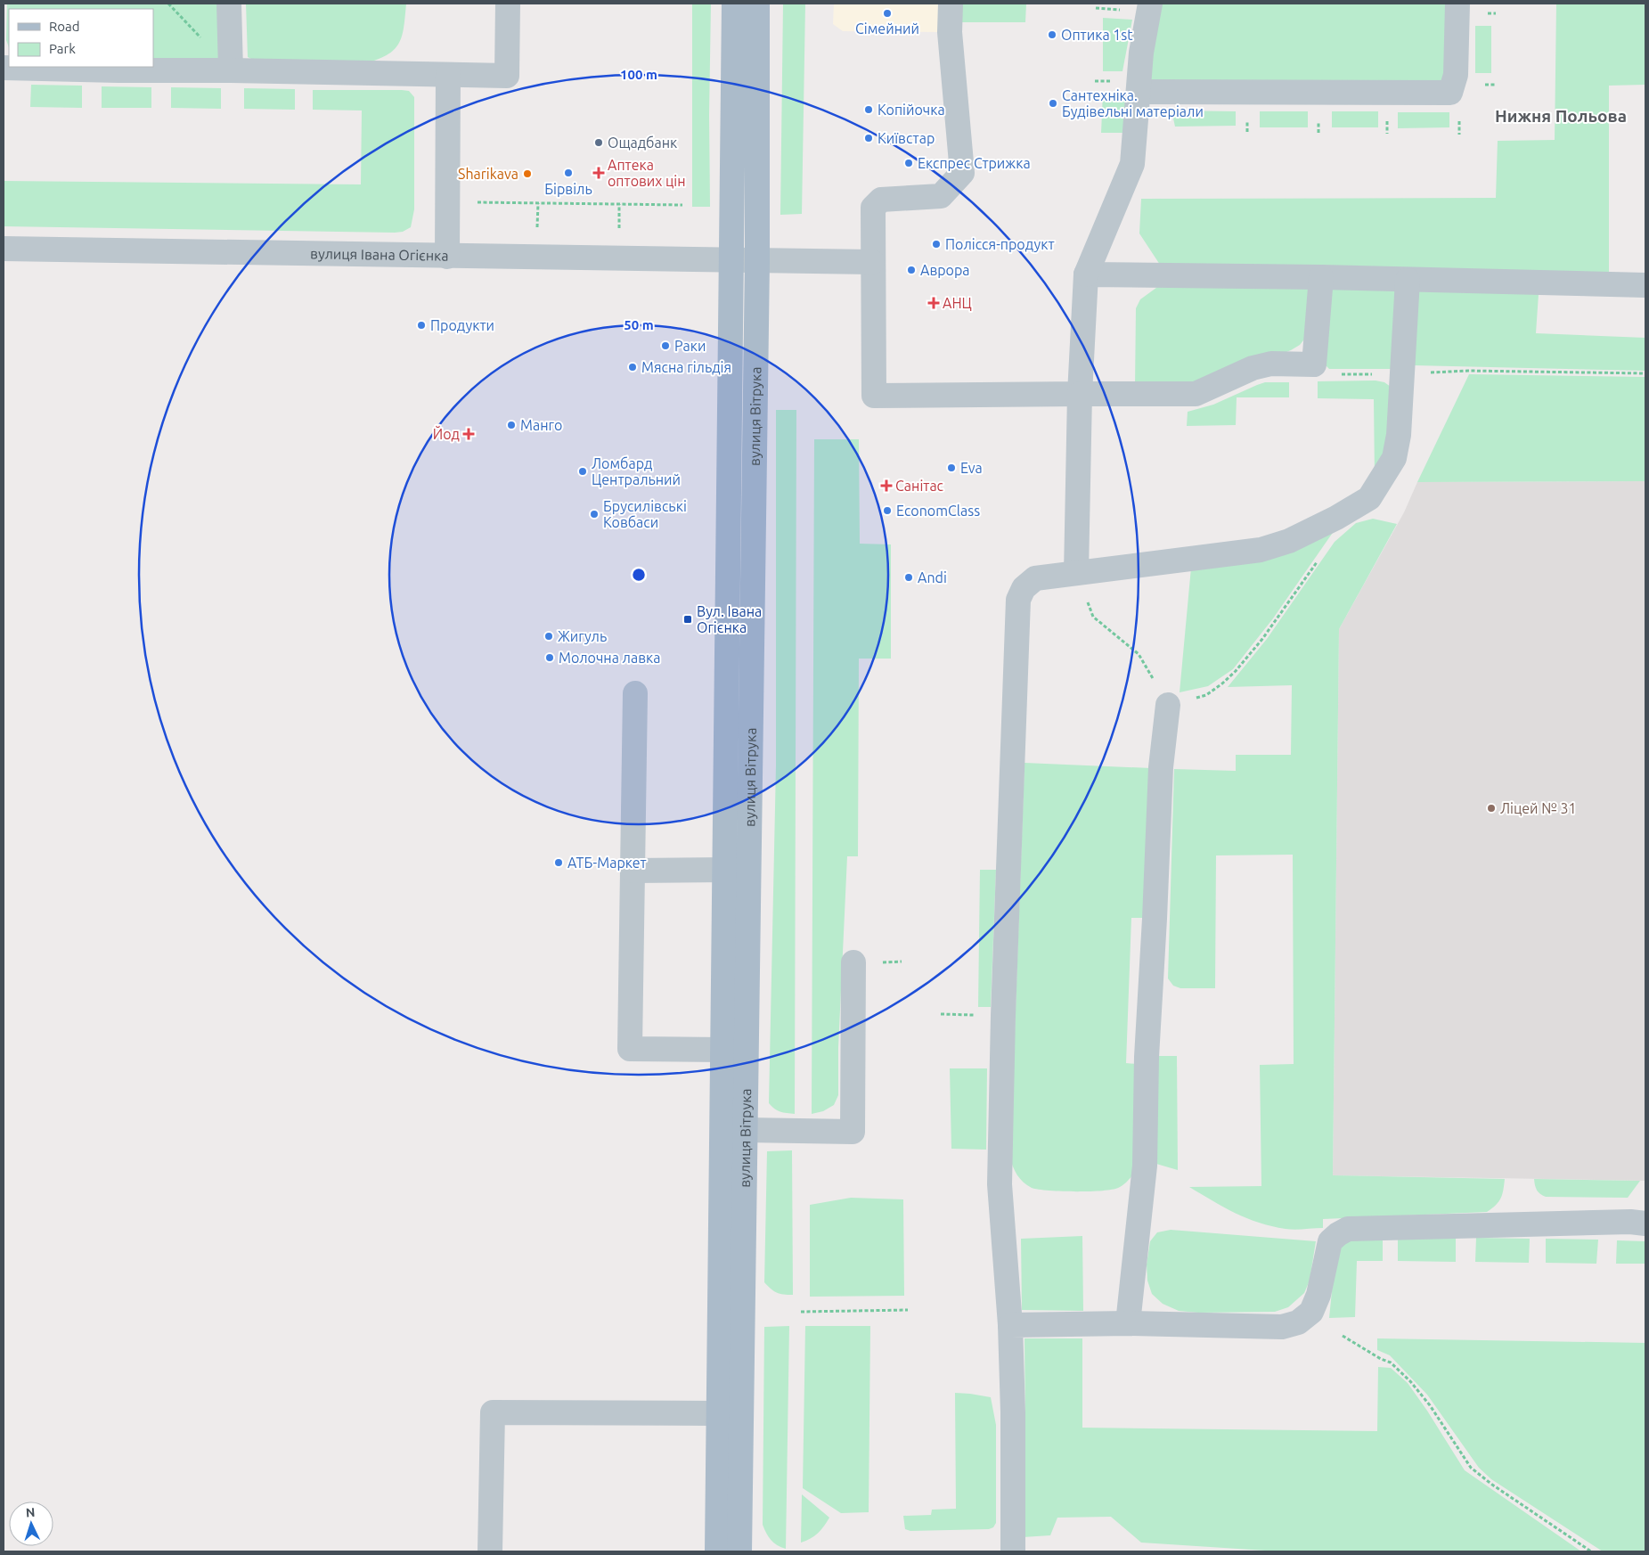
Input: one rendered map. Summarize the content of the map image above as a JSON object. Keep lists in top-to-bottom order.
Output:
{
  "streets": {
    "main road": ["вулиця Вітрука"],
    "street": ["вулиця Івана Огієнка"]
  },
  "crossings": [
    ["вулиця Івана Огієнка", "вулиця Вітрука"]
  ],
  "districts": ["Нижня Польова"],
  "places": {
    "other": [
      "Сімейний",
      "Оптика 1st",
      "Сантехніка. Будівельні матеріали",
      "Копійочка",
      "Київстар",
      "Ощадбанк",
      "Експрес Стрижка",
      "Бірвіль",
      "Sharikava",
      "Полісся-продукт",
      "Аврора",
      "Продукти",
      "Раки",
      "Мясна гільдія",
      "Манго",
      "Eva",
      "Ломбард Центральний",
      "EconomClass",
      "Брусилівські Ковбаси",
      "Andi",
      "Жигуль",
      "Молочна лавка",
      "Ліцей № 31",
      "АТБ-Маркет"
    ],
    "health": [
      "Аптека оптових цін",
      "АНЦ",
      "Йод",
      "Санітас"
    ],
    "transit": ["Вул. Івана Огієнка"]
  },
  "legend": ["Road", "Park"],
  "north": "top",
  "rings": ["100 m", "50 m"]
}
